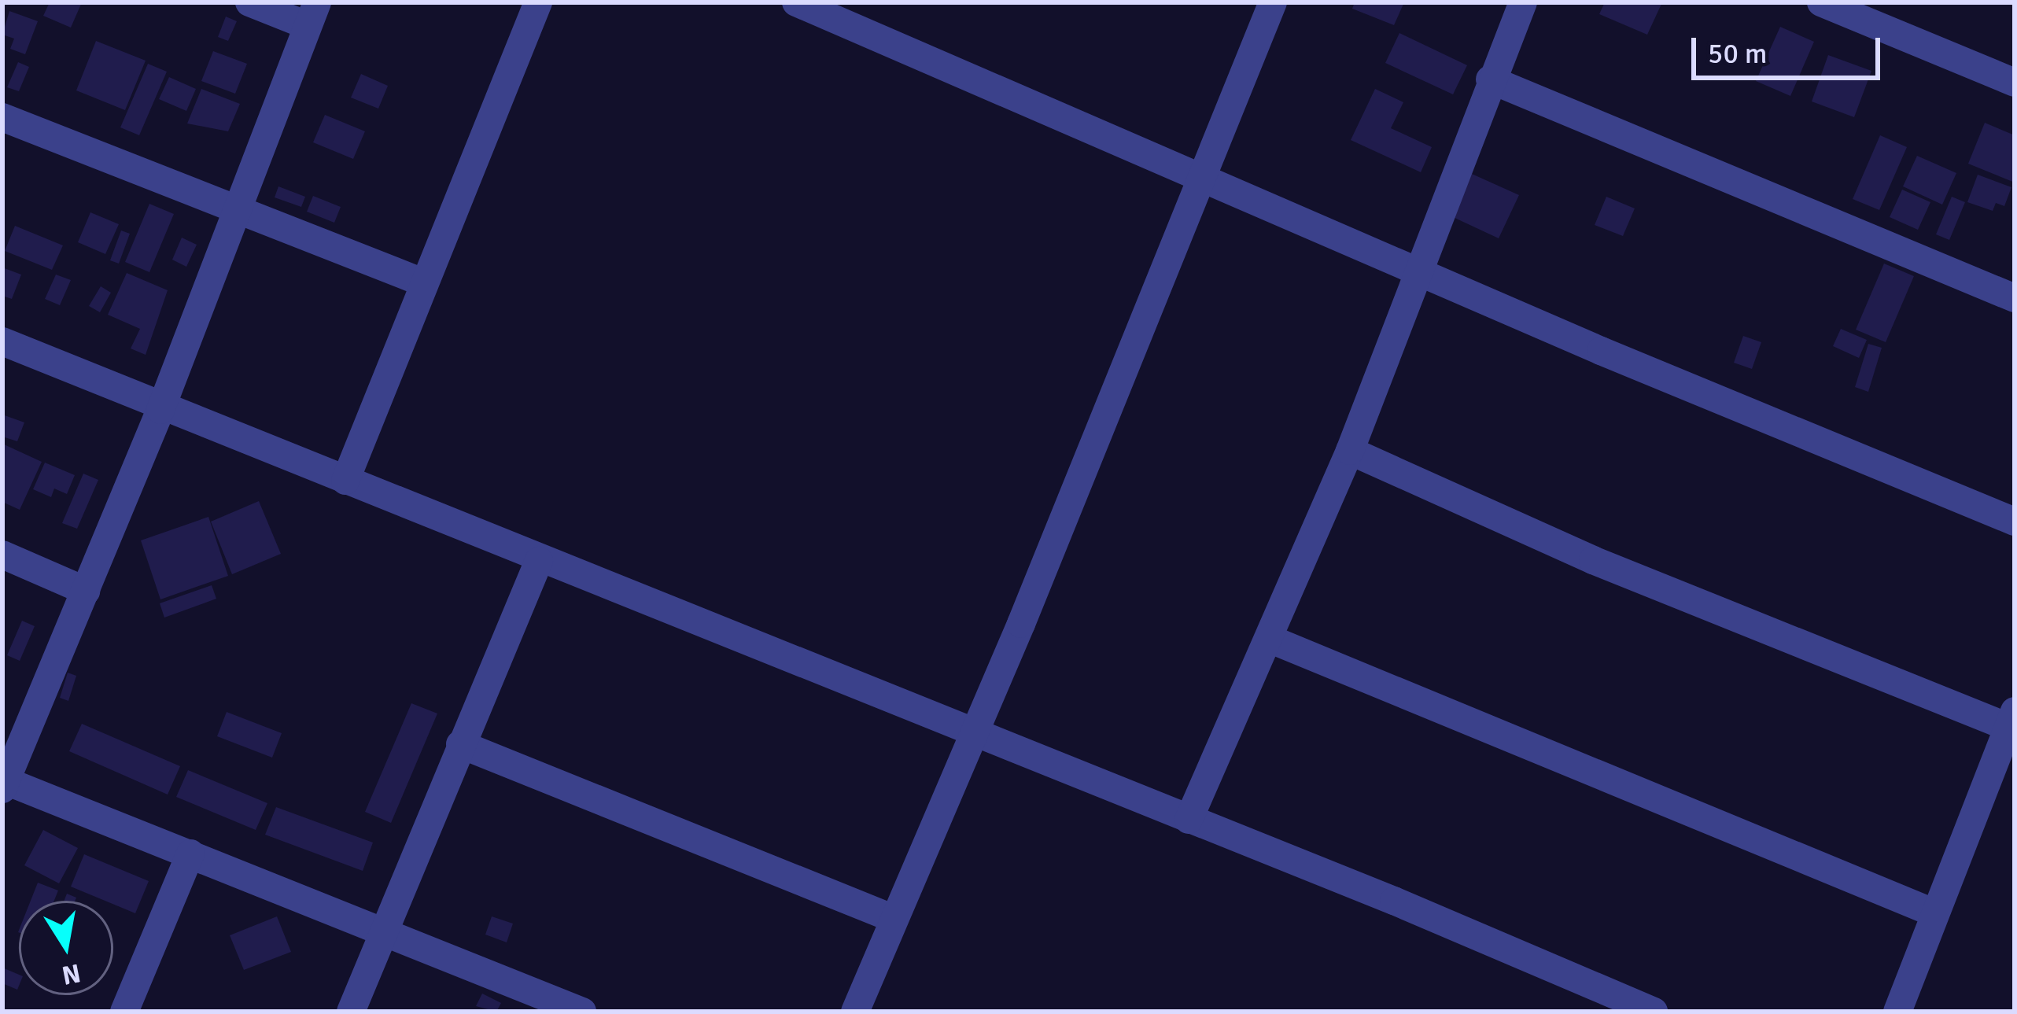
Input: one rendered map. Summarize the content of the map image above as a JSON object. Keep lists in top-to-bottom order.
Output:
{
  "scale_bar": "50 m",
  "north": "bottom"
}
